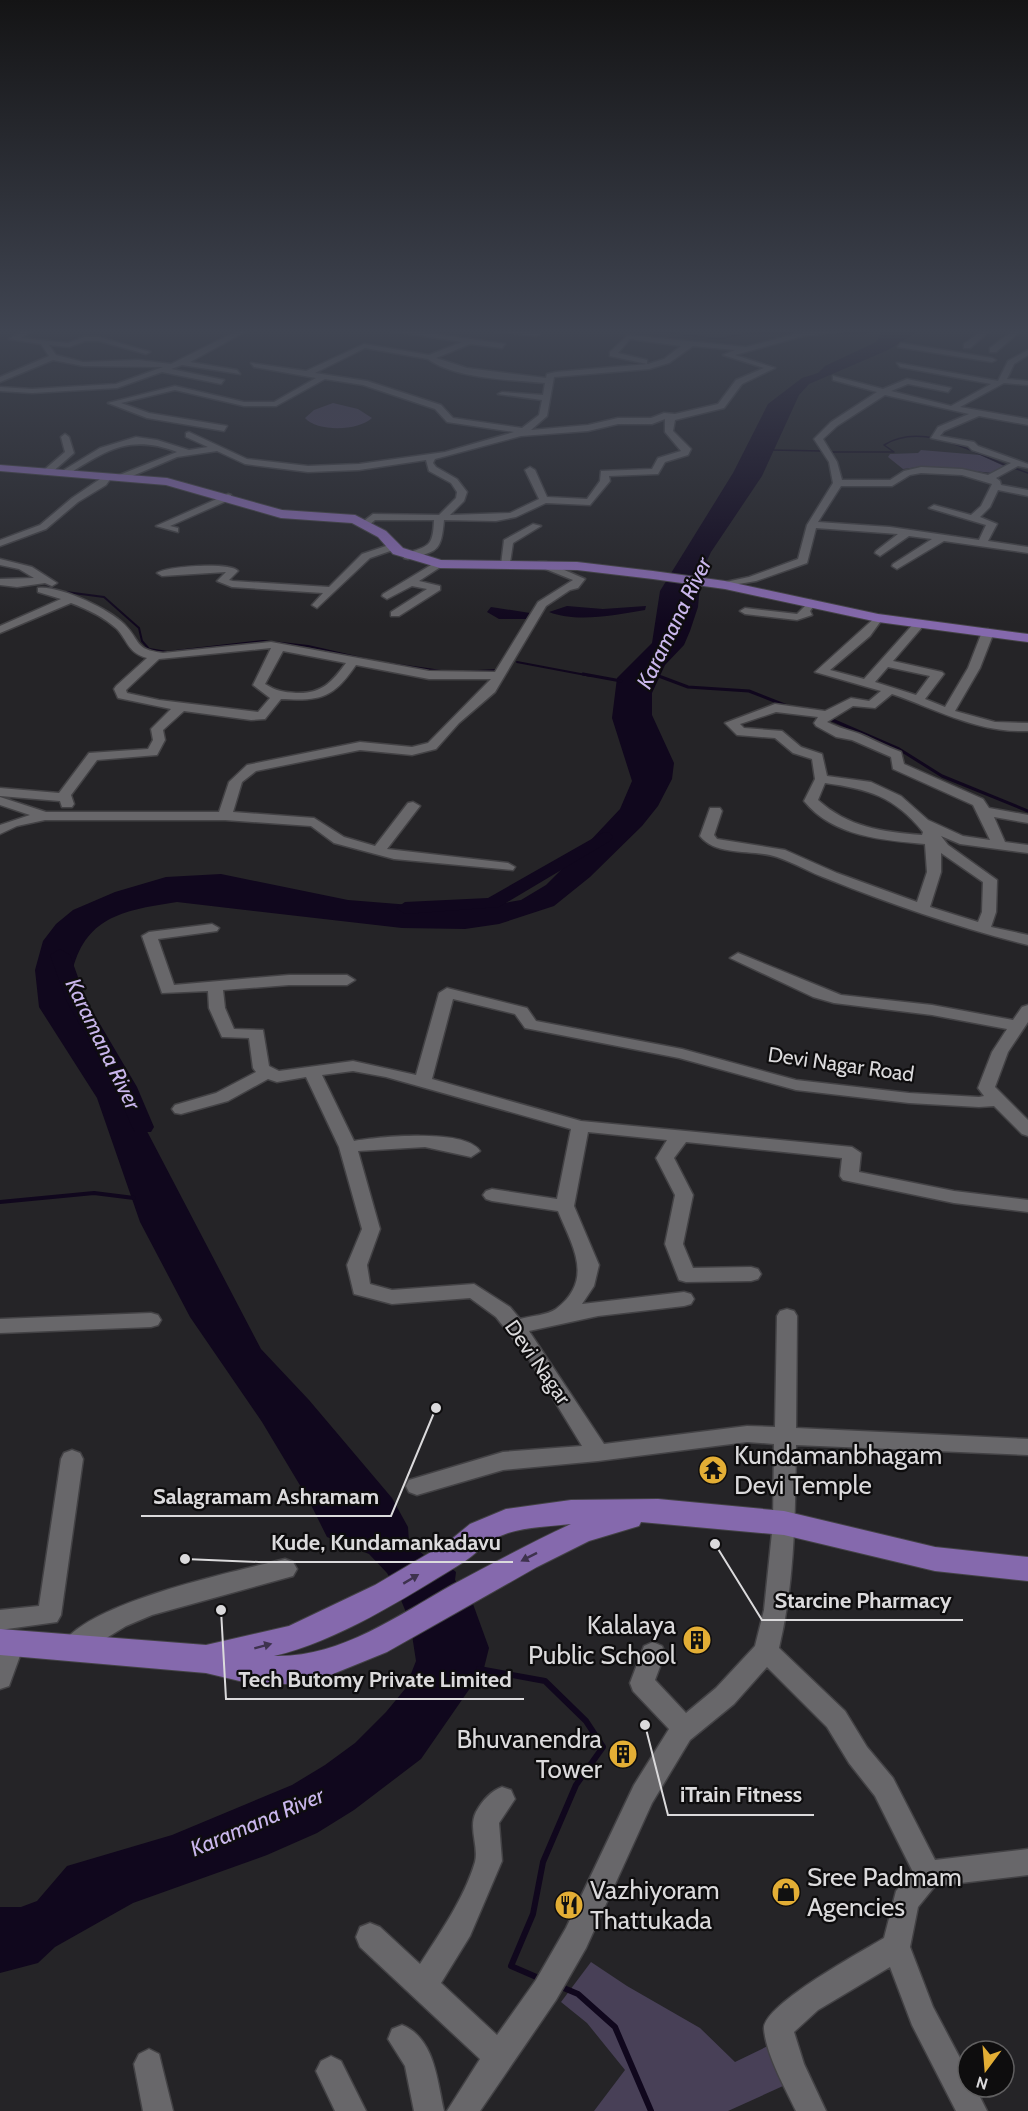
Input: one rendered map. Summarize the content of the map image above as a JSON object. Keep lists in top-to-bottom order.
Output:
{
  "streets": {
    "street": ["Devi Nagar Road", "Devi Nagar"]
  },
  "water": ["Karamana River"],
  "places": {
    "other": [
      "Salagramam Ashramam",
      "Starcine Pharmacy",
      "Kude, Kundamankadavu",
      "Tech Butomy Private Limited",
      "iTrain Fitness"
    ],
    "temple": ["Kundamanbhagam Devi Temple"],
    "building": ["Kalalaya Public School", "Bhuvanendra Tower"],
    "shop": ["Sree Padmam Agencies"],
    "restaurant": ["Vazhiyoram Thattukada"]
  },
  "north": "bottom"
}
